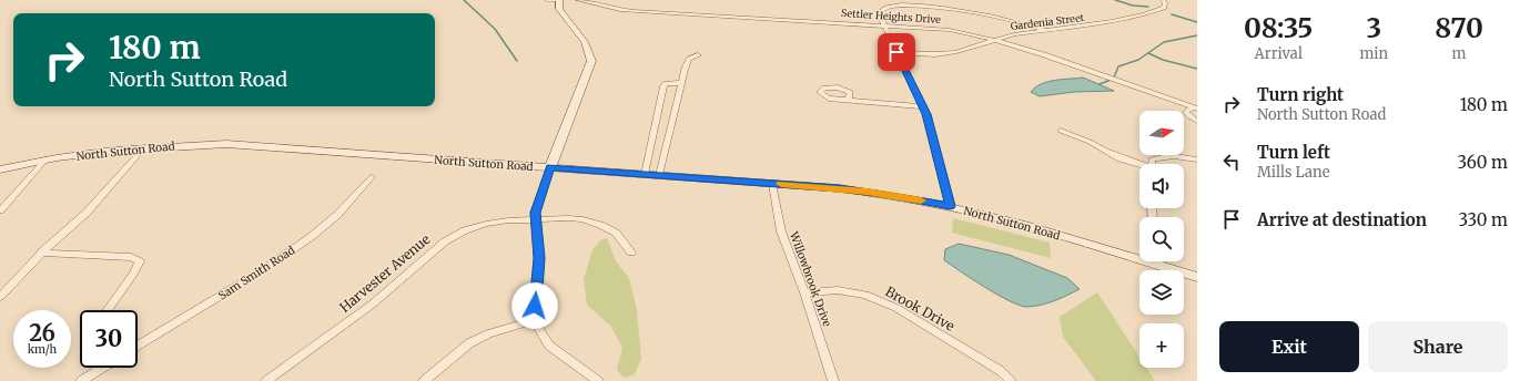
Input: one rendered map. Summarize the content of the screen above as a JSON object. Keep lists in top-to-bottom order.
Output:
{
  "streets": {
    "main road": ["North Sutton Road"],
    "street": [
      "Settler Heights Drive",
      "Gardenia Street",
      "Sam Smith Road",
      "Harvester Avenue",
      "Willowbrook Drive",
      "Brook Drive"
    ]
  },
  "crossings": [
    ["Settler Heights Drive", "Gardenia Street"],
    ["North Sutton Road", "Willowbrook Drive"],
    ["Willowbrook Drive", "Brook Drive"]
  ],
  "north": "right",
  "page": {
    "eta": [
      "08:35",
      "Arrival",
      "3",
      "min",
      "870",
      "m"
    ],
    "turn": ["180 m", "North Sutton Road"],
    "list": [
      {
        "name": "Turn right",
        "note": "North Sutton Road",
        "value": "180 m"
      },
      {
        "name": "Turn left",
        "note": "Mills Lane",
        "value": "360 m"
      },
      {
        "name": "Arrive at destination",
        "value": "330 m"
      }
    ],
    "map_buttons": "+",
    "speed": "26 km/h",
    "limit": "30",
    "buttons": ["Exit", "Share"]
  }
}
